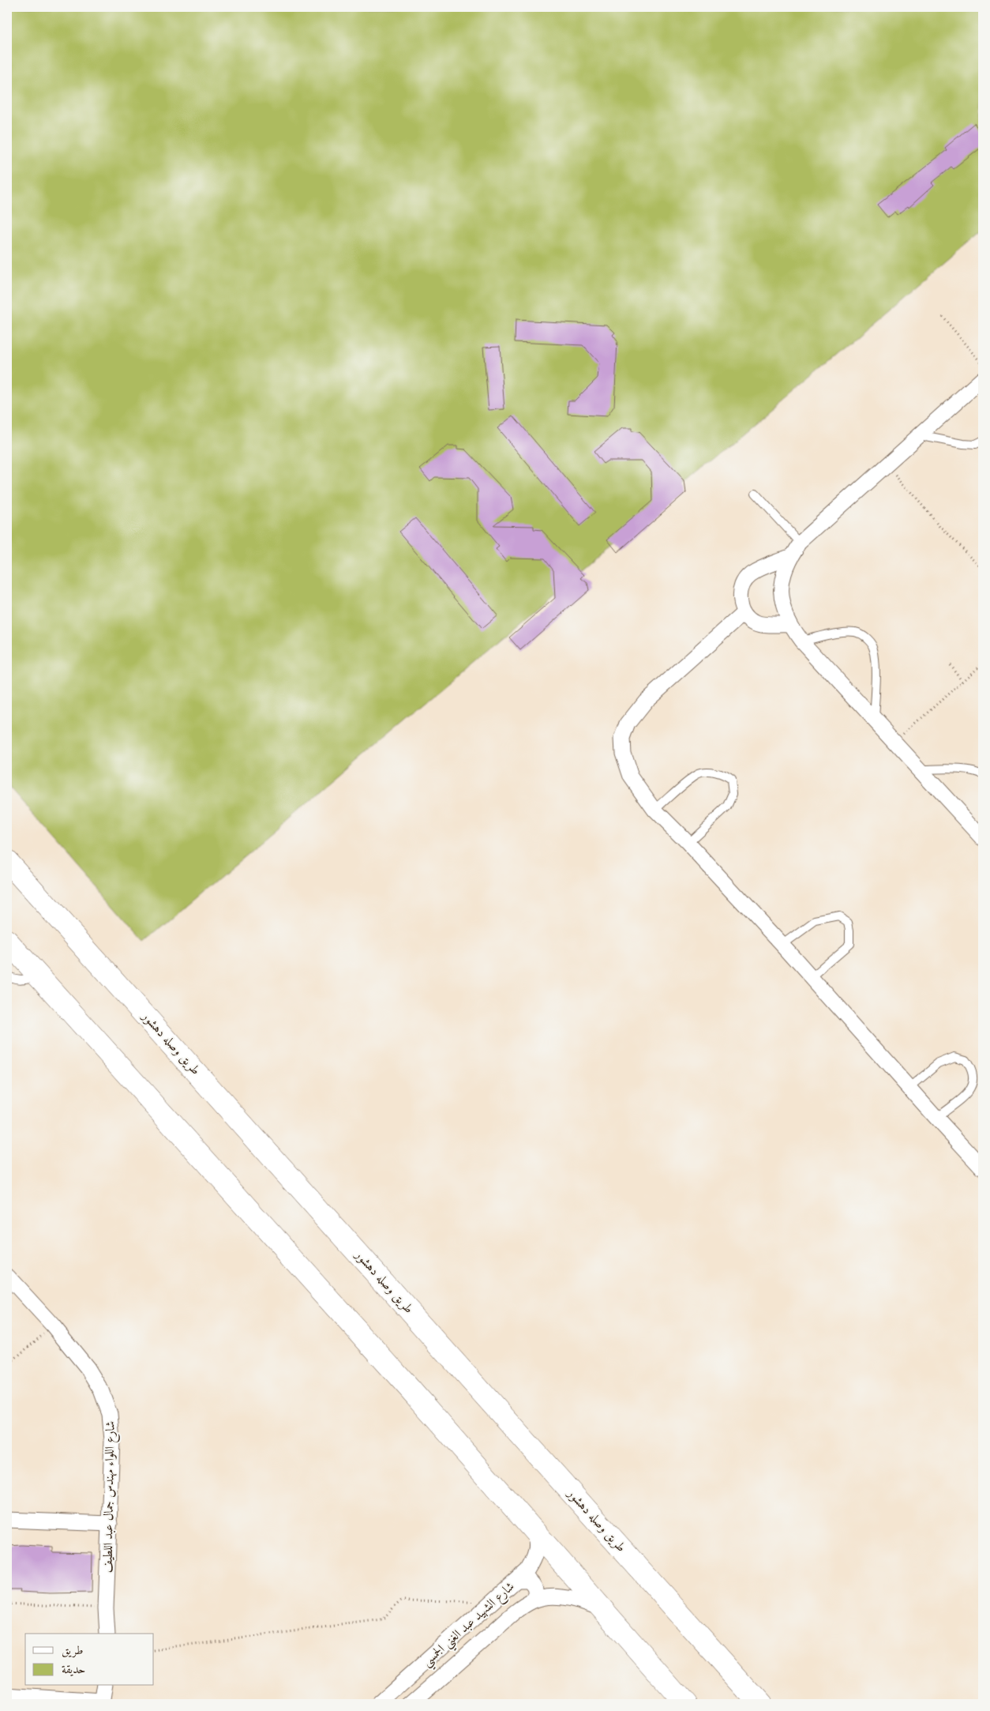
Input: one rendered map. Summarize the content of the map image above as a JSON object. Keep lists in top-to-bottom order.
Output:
{
  "streets": {
    "main road": ["طريق وصله دهشور"],
    "street": ["شارع اللواء مهندس جمال عبد اللطيف", "شارع الشهيد عبد الغني الجمسي"]
  },
  "legend": ["طريق", "حديقة"]
}
